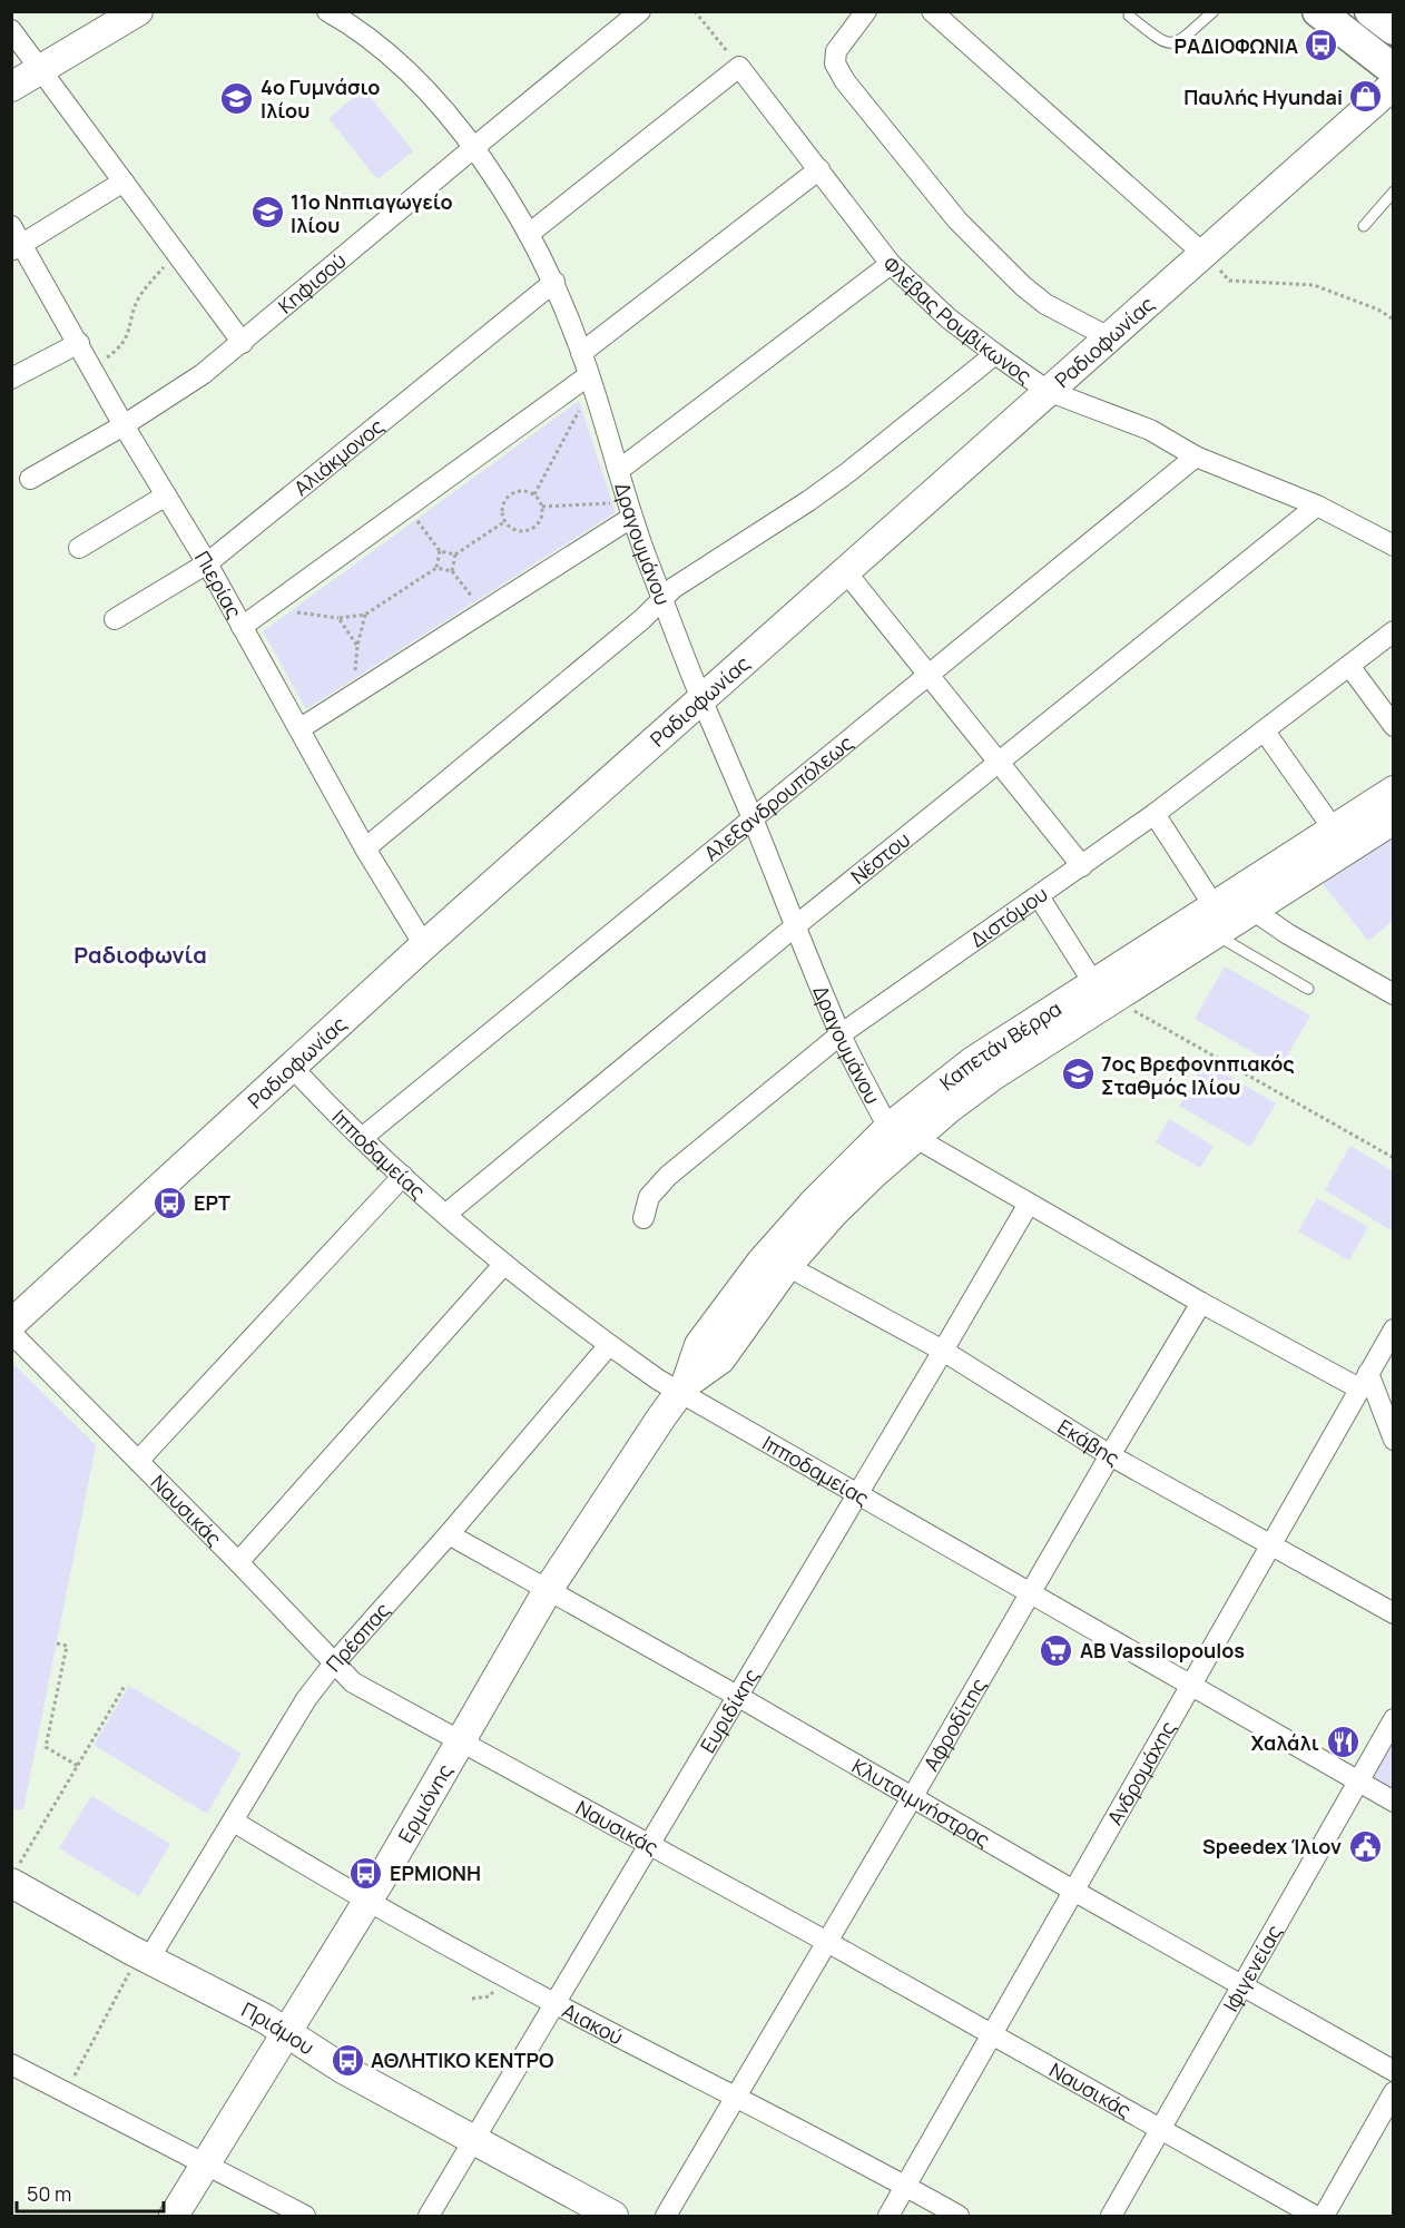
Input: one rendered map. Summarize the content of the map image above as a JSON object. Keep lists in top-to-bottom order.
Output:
{
  "streets": {
    "street": [
      "Κηφισού",
      "Φλέβας Ρουβίκωνος",
      "Ραδιοφωνίας",
      "Αλιάκμονος",
      "Δραγουμάνου",
      "Πιερίας",
      "Αλεξανδρουπόλεως",
      "Νέστου",
      "Διστόμου",
      "Καπετάν Βέρρα",
      "Ιπποδαμείας",
      "Εκάβης",
      "Ναυσικάς",
      "Πρέσπας",
      "Ευριδίκης",
      "Αφροδίτης",
      "Ανδρομάχης",
      "Κλυταιμνήστρας",
      "Ερμιόνης",
      "Ιφιγενείας",
      "Αιακού",
      "Πριάμου"
    ]
  },
  "crossings": [
    ["Κηφισού", "Δραγουμάνου"],
    ["Κηφισού", "Πιερίας"],
    ["Φλέβας Ρουβίκωνος", "Ραδιοφωνίας"],
    ["Φλέβας Ρουβίκωνος", "Αλεξανδρουπόλεως"],
    ["Φλέβας Ρουβίκωνος", "Νέστου"],
    ["Ραδιοφωνίας", "Δραγουμάνου"],
    ["Ραδιοφωνίας", "Πιερίας"],
    ["Ραδιοφωνίας", "Ιπποδαμείας"],
    ["Ραδιοφωνίας", "Ναυσικάς"],
    ["Αλιάκμονος", "Δραγουμάνου"],
    ["Αλιάκμονος", "Πιερίας"],
    ["Δραγουμάνου", "Αλεξανδρουπόλεως"],
    ["Δραγουμάνου", "Νέστου"],
    ["Δραγουμάνου", "Διστόμου"],
    ["Δραγουμάνου", "Καπετάν Βέρρα"],
    ["Αλεξανδρουπόλεως", "Ιπποδαμείας"],
    ["Νέστου", "Ιπποδαμείας"],
    ["Καπετάν Βέρρα", "Ιπποδαμείας"],
    ["Καπετάν Βέρρα", "Εκάβης"],
    ["Καπετάν Βέρρα", "Ερμιόνης"],
    ["Ιπποδαμείας", "Πρέσπας"],
    ["Ιπποδαμείας", "Ευριδίκης"],
    ["Ιπποδαμείας", "Αφροδίτης"],
    ["Ιπποδαμείας", "Ανδρομάχης"],
    ["Ιπποδαμείας", "Ερμιόνης"],
    ["Ιπποδαμείας", "Ιφιγενείας"],
    ["Εκάβης", "Ευριδίκης"],
    ["Εκάβης", "Αφροδίτης"],
    ["Εκάβης", "Ανδρομάχης"],
    ["Ναυσικάς", "Πρέσπας"],
    ["Ναυσικάς", "Ευριδίκης"],
    ["Ναυσικάς", "Αφροδίτης"],
    ["Ναυσικάς", "Ανδρομάχης"],
    ["Ναυσικάς", "Ερμιόνης"],
    ["Ναυσικάς", "Ιφιγενείας"],
    ["Πρέσπας", "Κλυταιμνήστρας"],
    ["Πρέσπας", "Αιακού"],
    ["Πρέσπας", "Πριάμου"],
    ["Ευριδίκης", "Κλυταιμνήστρας"],
    ["Ευριδίκης", "Αιακού"],
    ["Ευριδίκης", "Πριάμου"],
    ["Αφροδίτης", "Κλυταιμνήστρας"],
    ["Αφροδίτης", "Αιακού"],
    ["Ανδρομάχης", "Κλυταιμνήστρας"],
    ["Ανδρομάχης", "Αιακού"],
    ["Κλυταιμνήστρας", "Ερμιόνης"],
    ["Κλυταιμνήστρας", "Ιφιγενείας"],
    ["Ερμιόνης", "Αιακού"],
    ["Ερμιόνης", "Πριάμου"]
  ],
  "districts": ["Ραδιοφωνία"],
  "places": {
    "bus stop": [
      "ΡΑΔΙΟΦΩΝΙΑ",
      "ΕΡΤ",
      "ΕΡΜΙΟΝΗ",
      "ΑΘΛΗΤΙΚΟ ΚΕΝΤΡΟ"
    ],
    "shop": ["Παυλής Hyundai"],
    "school or university": ["4ο Γυμνάσιο Ιλίου", "11ο Νηπιαγωγείο Ιλίου", "7ος Βρεφονηπιακός Σταθμός Ιλίου"],
    "supermarket": ["AB Vassilopoulos"],
    "restaurant": ["Χαλάλι"],
    "public building": ["Speedex Ίλιον"]
  },
  "scale_bar": "50 m"
}
